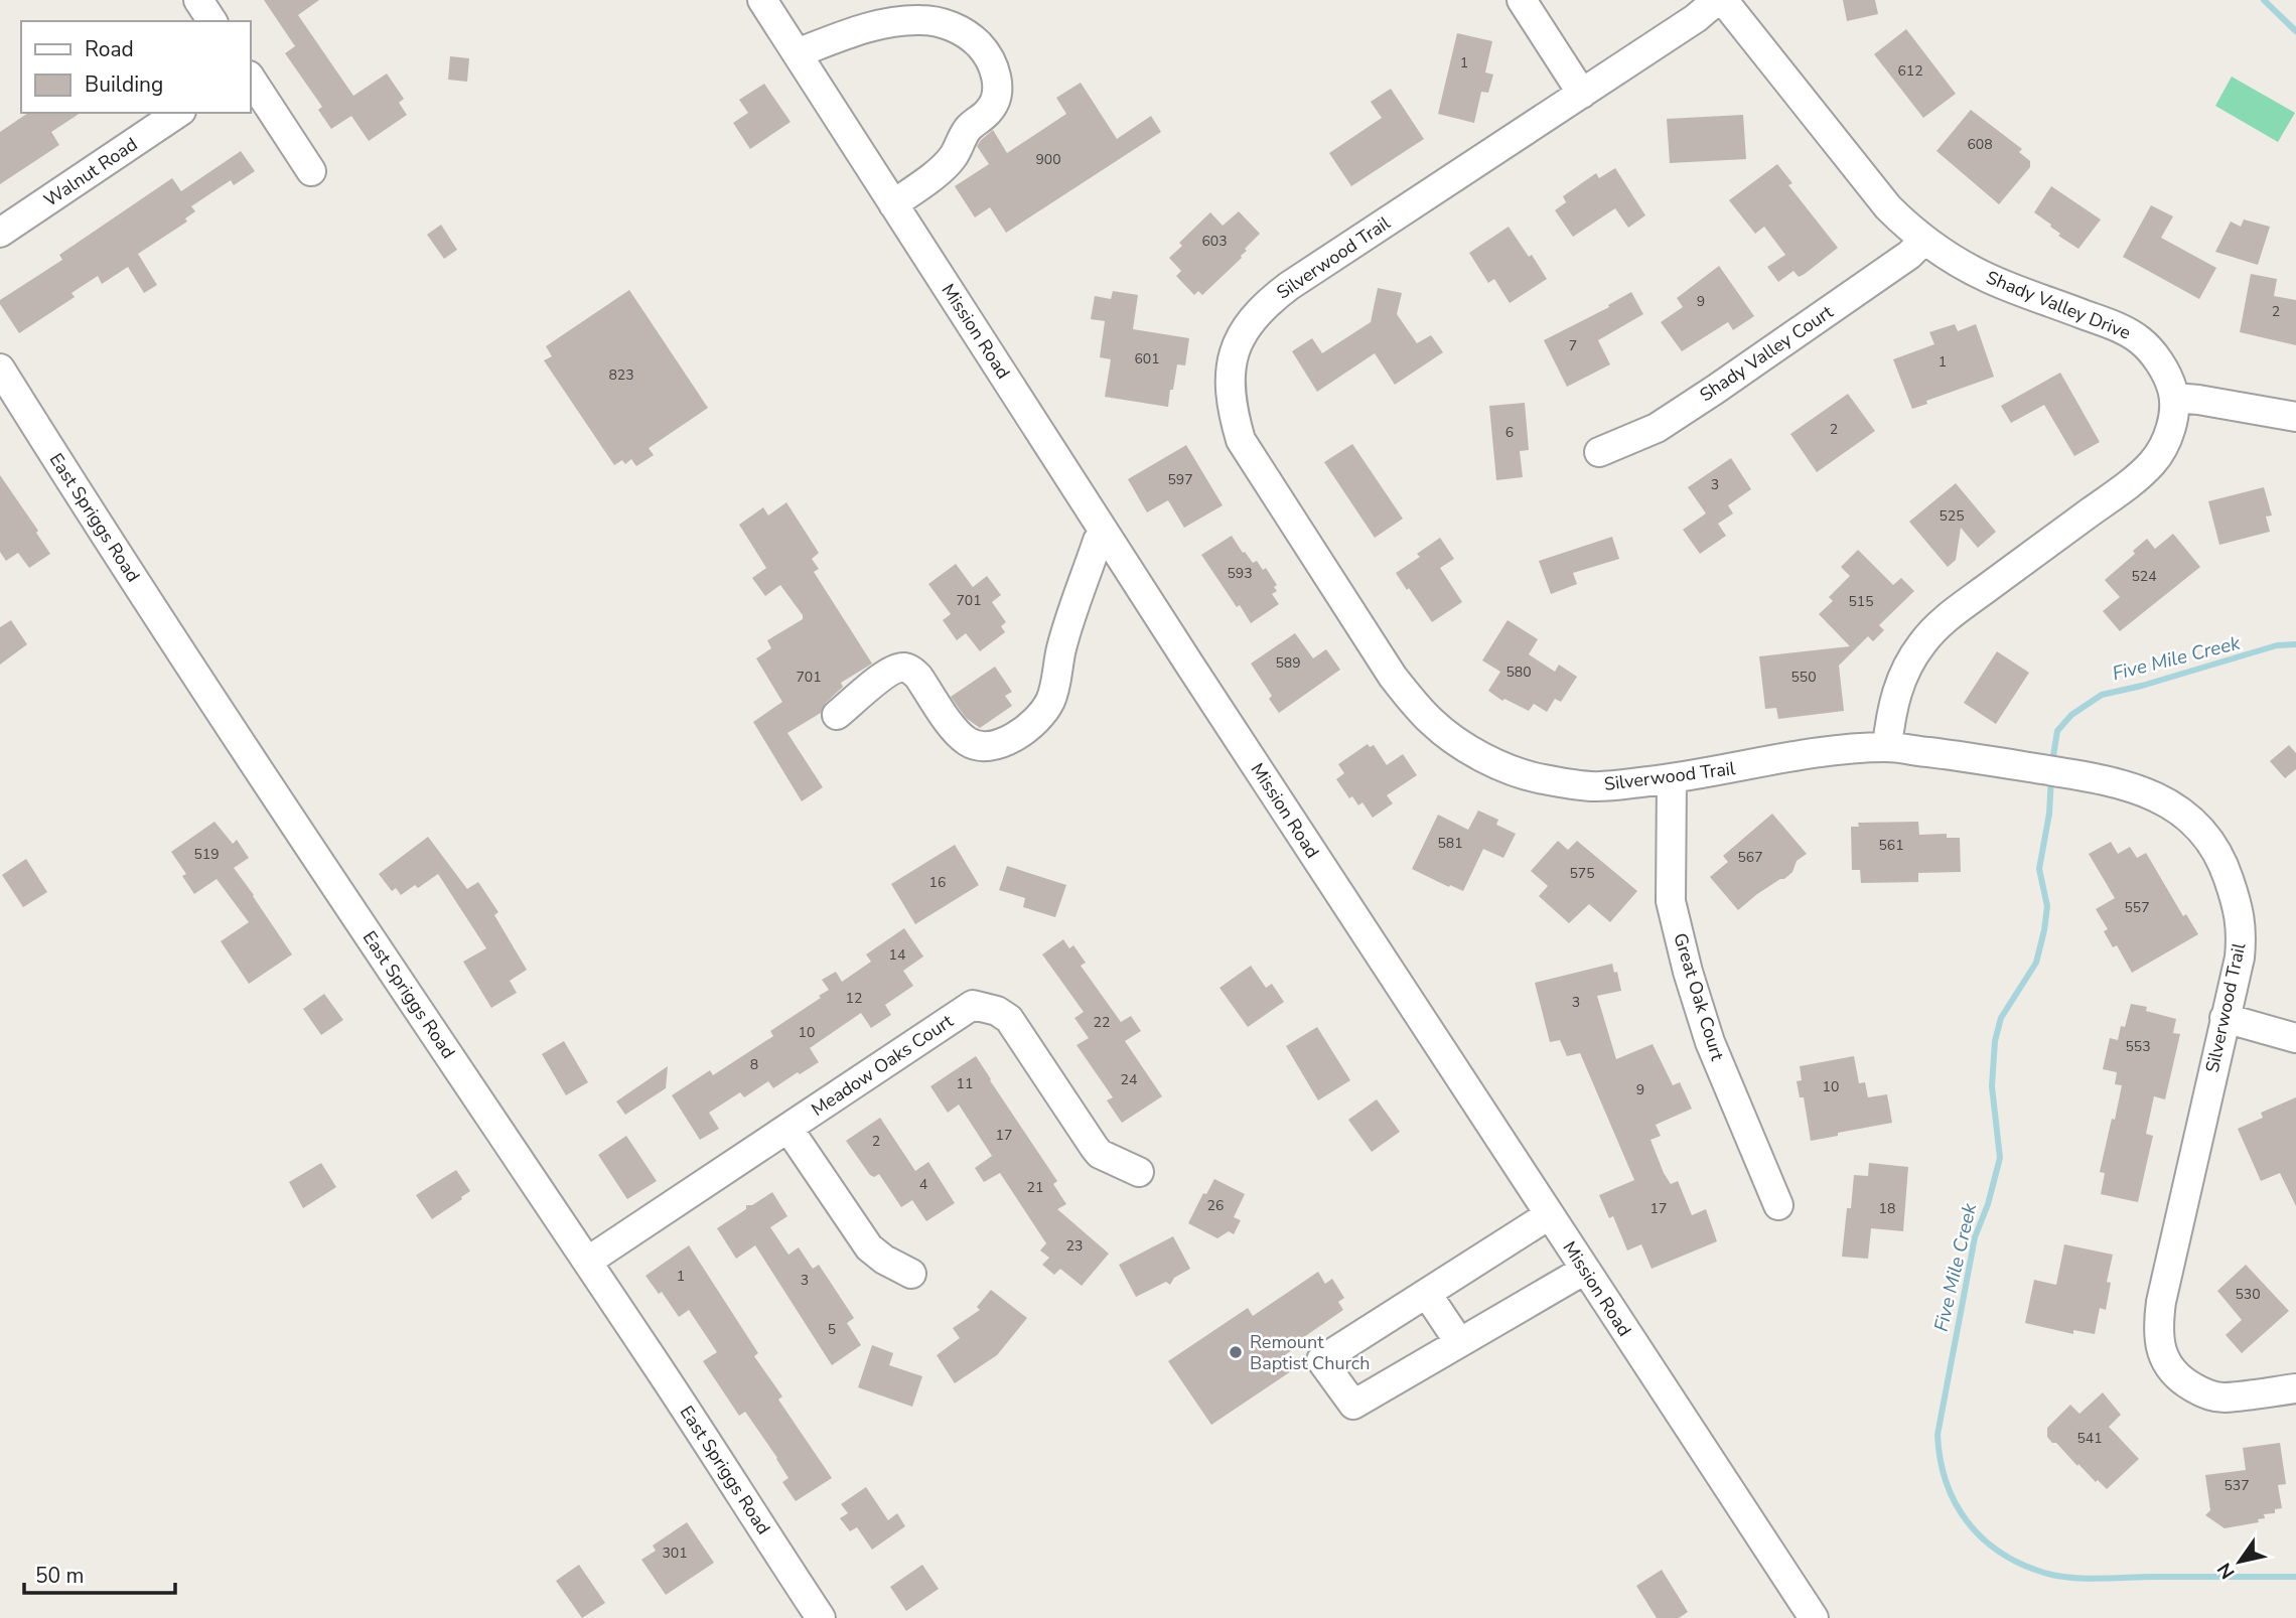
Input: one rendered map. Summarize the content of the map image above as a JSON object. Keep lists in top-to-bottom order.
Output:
{
  "streets": {
    "street": [
      "Walnut Road",
      "Silverwood Trail",
      "Shady Valley Drive",
      "Mission Road",
      "Shady Valley Court",
      "East Spriggs Road",
      "Great Oak Court",
      "Meadow Oaks Court"
    ]
  },
  "crossings": [
    ["Silverwood Trail", "Great Oak Court"],
    ["Shady Valley Drive", "Shady Valley Court"],
    ["East Spriggs Road", "Meadow Oaks Court"]
  ],
  "water": ["Five Mile Creek"],
  "places": ["Remount Baptist Church"],
  "house_numbers": [
    "1",
    "612",
    "608",
    "900",
    "603",
    "9",
    "2",
    "7",
    "601",
    "1",
    "823",
    "2",
    "6",
    "597",
    "3",
    "525",
    "593",
    "524",
    "701",
    "515",
    "589",
    "580",
    "701",
    "550",
    "581",
    "561",
    "519",
    "567",
    "575",
    "16",
    "557",
    "14",
    "12",
    "3",
    "22",
    "10",
    "553",
    "8",
    "24",
    "11",
    "10",
    "9",
    "17",
    "2",
    "4",
    "21",
    "26",
    "17",
    "18",
    "23",
    "1",
    "3",
    "530",
    "5",
    "541",
    "537",
    "301"
  ],
  "legend": ["Road", "Building"],
  "scale_bar": "50 m",
  "north": "bottom left"
}
